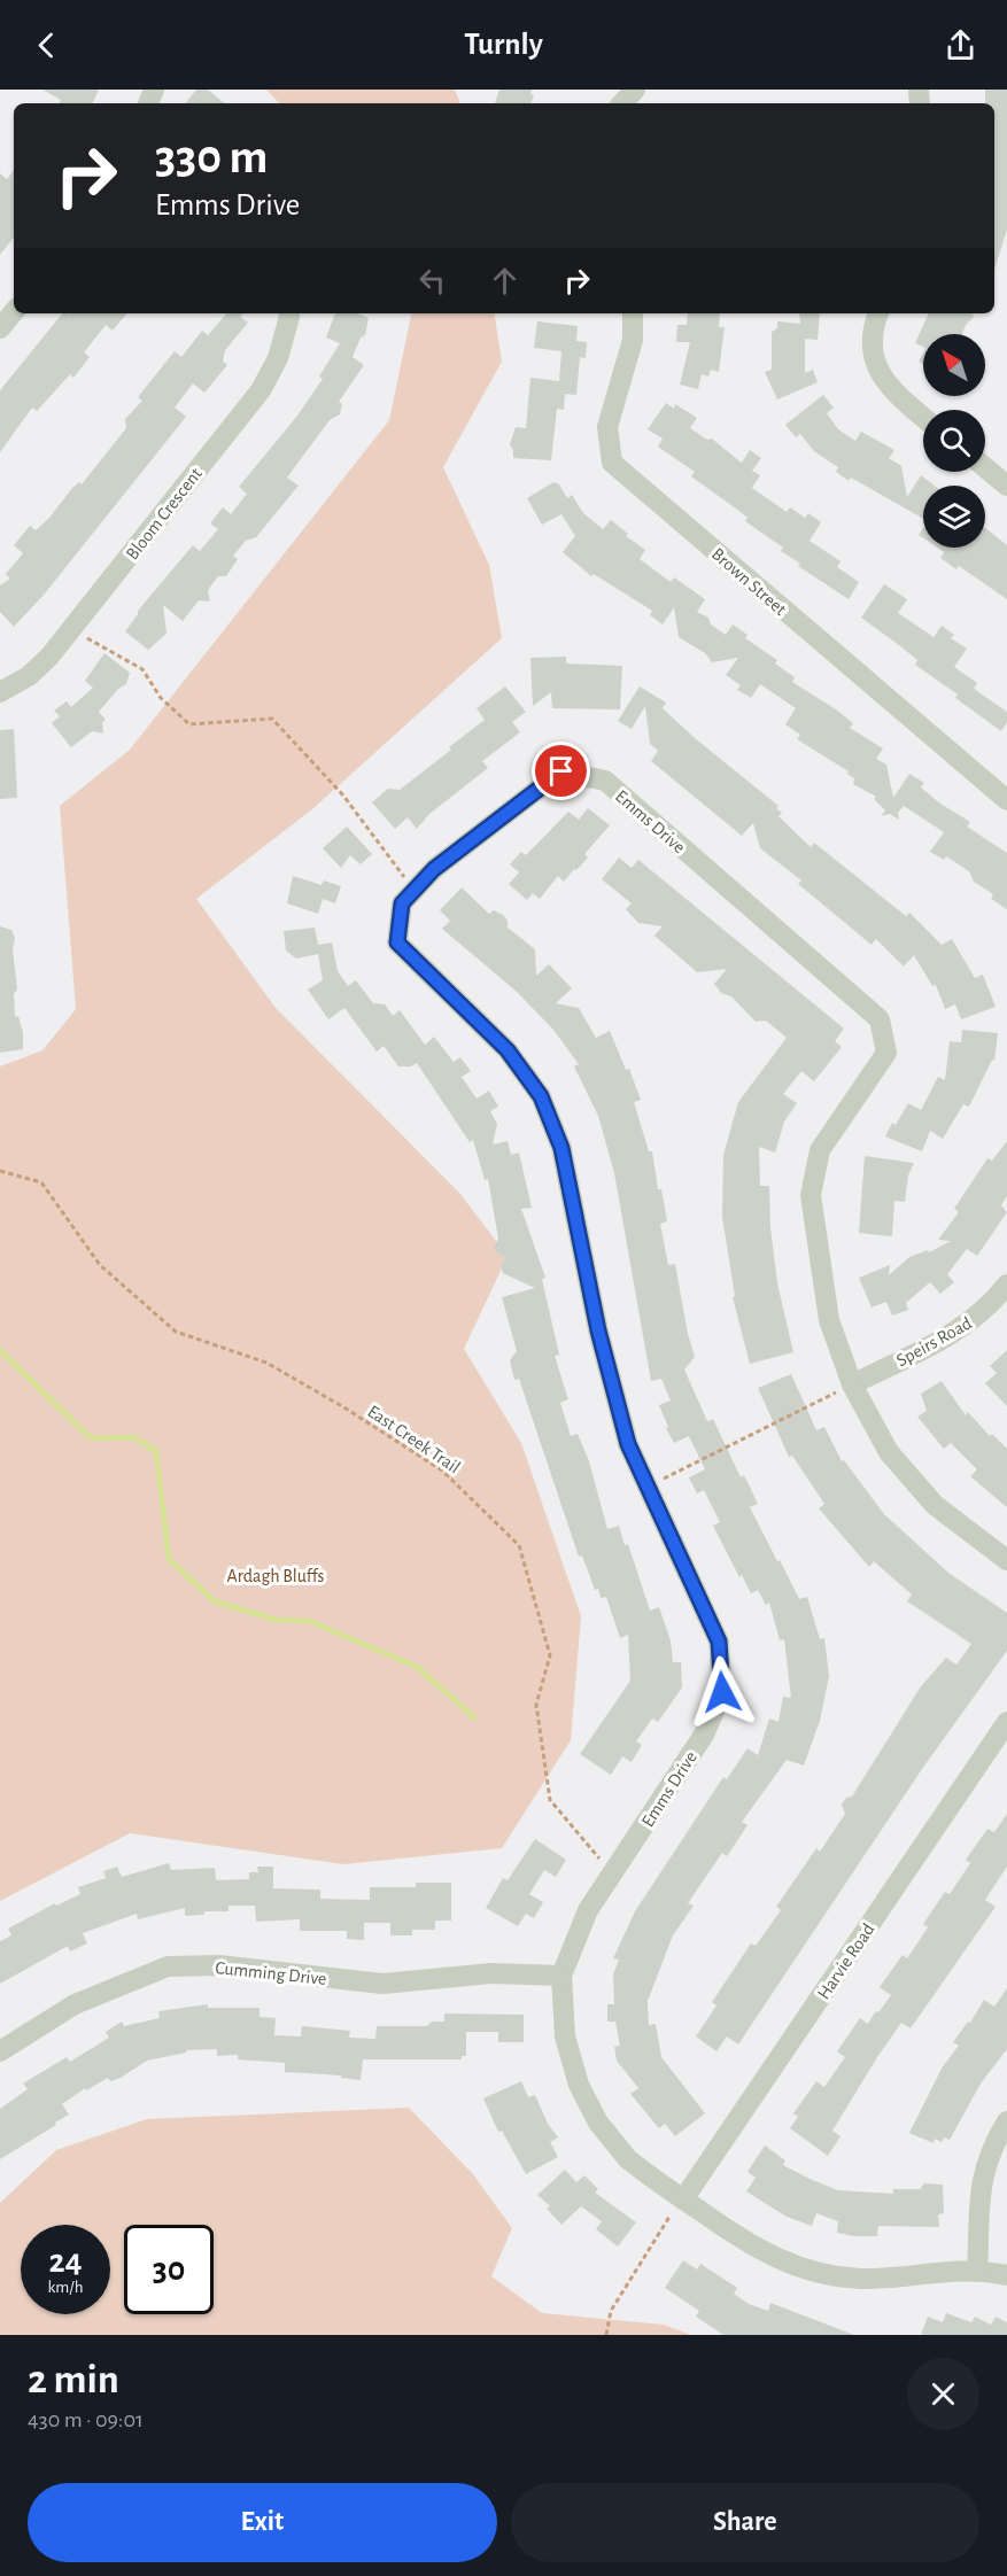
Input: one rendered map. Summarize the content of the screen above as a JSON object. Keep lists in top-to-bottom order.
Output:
{
  "streets": {
    "street": [
      "Bloom Crescent",
      "Brown Street",
      "Emms Drive",
      "Speirs Road",
      "Harvie Road",
      "Cumming Drive"
    ],
    "path": ["East Creek Trail"]
  },
  "crossings": [
    ["Emms Drive", "Speirs Road"],
    ["Emms Drive", "East Creek Trail"],
    ["Emms Drive", "Harvie Road"],
    ["Emms Drive", "Cumming Drive"]
  ],
  "parks": ["Ardagh Bluffs"],
  "north": "top left",
  "page": {
    "header": "Turnly",
    "turn": ["330 m", "Emms Drive"],
    "speed": "24 km/h",
    "limit": "30",
    "heading": ["2 min", "430 m · 09:01"],
    "buttons": ["Exit", "Share"]
  }
}
